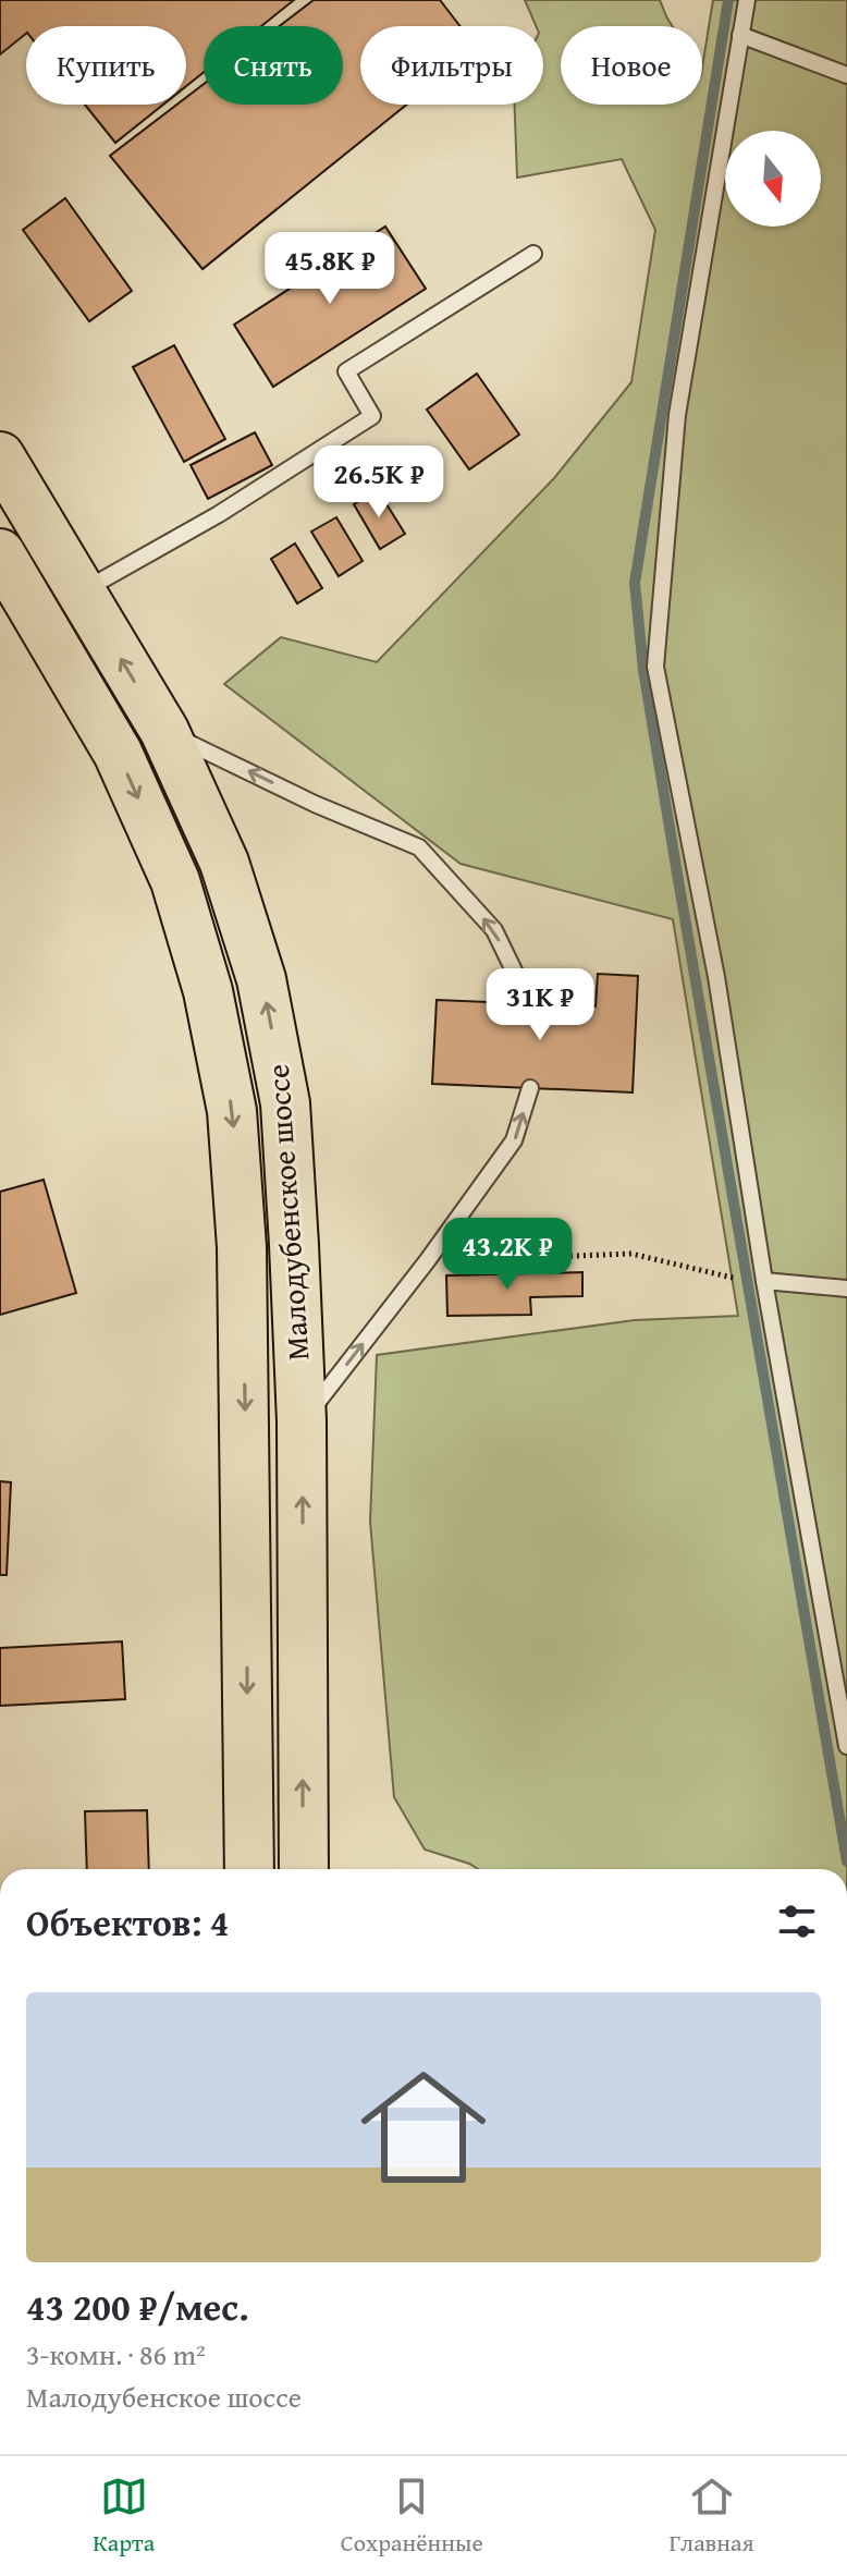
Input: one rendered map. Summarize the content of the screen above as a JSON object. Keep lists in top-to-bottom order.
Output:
{
  "streets": {
    "highway": ["Малодубенское шоссе"]
  },
  "north": "bottom",
  "page": {
    "chip": [
      "Купить",
      "Снять",
      "Фильтры",
      "Новое"
    ],
    "price": [
      "45.8K ₽",
      "26.5K ₽",
      "31K ₽",
      "43.2K ₽"
    ],
    "heading": "Объектов: 4",
    "list": [
      {
        "name": "43 200 ₽/мес.",
        "note": "3-комн. · 86 m² · Малодубенское шоссе"
      }
    ],
    "tabs": ["Карта", "Сохранённые", "Главная"]
  }
}
